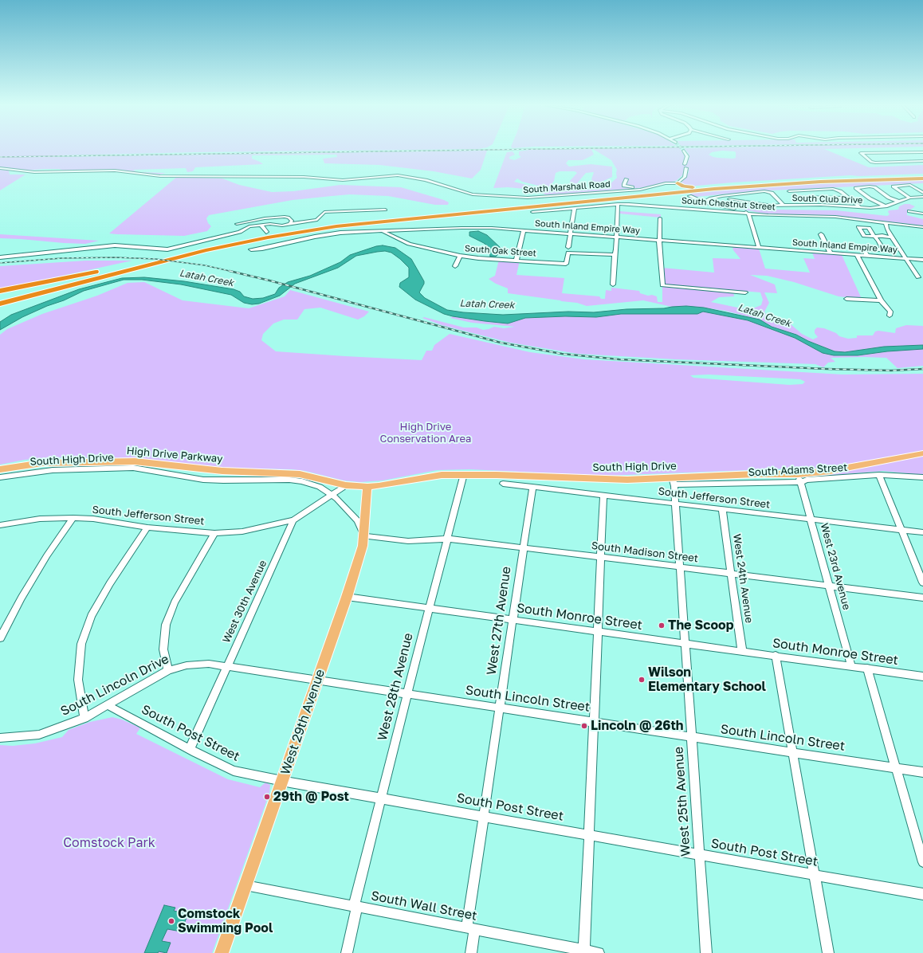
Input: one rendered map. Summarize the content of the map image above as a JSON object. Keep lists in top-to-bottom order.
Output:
{
  "streets": {
    "main road": ["High Drive Parkway", "South High Drive", "West 29th Avenue"],
    "street": [
      "South Marshall Road",
      "South Club Drive",
      "South Chestnut Street",
      "South Inland Empire Way",
      "South Oak Street",
      "South Adams Street",
      "South Jefferson Street",
      "South Madison Street",
      "West 23rd Avenue",
      "West 24th Avenue",
      "West 30th Avenue",
      "South Monroe Street",
      "West 27th Avenue",
      "South Lincoln Drive",
      "West 28th Avenue",
      "South Lincoln Street",
      "South Post Street",
      "West 25th Avenue",
      "South Wall Street"
    ]
  },
  "crossings": [
    ["South Inland Empire Way", "South Oak Street"],
    ["High Drive Parkway", "South High Drive"],
    ["South High Drive", "South Adams Street"],
    ["South High Drive", "South Madison Street"],
    ["South High Drive", "West 23rd Avenue"],
    ["South High Drive", "West 28th Avenue"],
    ["South High Drive", "West 29th Avenue"],
    ["South High Drive", "West 25th Avenue"],
    ["South Adams Street", "West 23rd Avenue"],
    ["South Jefferson Street", "West 23rd Avenue"],
    ["South Jefferson Street", "West 24th Avenue"],
    ["South Jefferson Street", "West 30th Avenue"],
    ["South Jefferson Street", "West 27th Avenue"],
    ["South Jefferson Street", "West 25th Avenue"],
    ["South Madison Street", "West 23rd Avenue"],
    ["South Madison Street", "West 24th Avenue"],
    ["South Madison Street", "West 27th Avenue"],
    ["South Madison Street", "West 28th Avenue"],
    ["South Madison Street", "West 29th Avenue"],
    ["South Madison Street", "West 25th Avenue"],
    ["West 23rd Avenue", "South Monroe Street"],
    ["West 24th Avenue", "South Monroe Street"],
    ["West 30th Avenue", "South Lincoln Drive"],
    ["West 30th Avenue", "South Post Street"],
    ["South Monroe Street", "West 27th Avenue"],
    ["South Monroe Street", "West 28th Avenue"],
    ["South Monroe Street", "West 29th Avenue"],
    ["South Monroe Street", "West 25th Avenue"],
    ["West 27th Avenue", "South Lincoln Street"],
    ["West 27th Avenue", "South Post Street"],
    ["West 27th Avenue", "South Wall Street"],
    ["South Lincoln Drive", "South Lincoln Street"],
    ["South Lincoln Drive", "West 29th Avenue"],
    ["South Lincoln Drive", "South Post Street"],
    ["West 28th Avenue", "South Lincoln Street"],
    ["West 28th Avenue", "South Post Street"],
    ["West 28th Avenue", "South Wall Street"],
    ["South Lincoln Street", "West 29th Avenue"],
    ["South Lincoln Street", "West 25th Avenue"],
    ["West 29th Avenue", "South Post Street"],
    ["West 29th Avenue", "South Wall Street"],
    ["South Post Street", "West 25th Avenue"]
  ],
  "water": ["Latah Creek"],
  "parks": ["High Drive Conservation Area", "Comstock Park"],
  "places": [
    "The Scoop",
    "Wilson Elementary School",
    "Lincoln @ 26th",
    "29th @ Post",
    "Comstock Swimming Pool"
  ]
}
